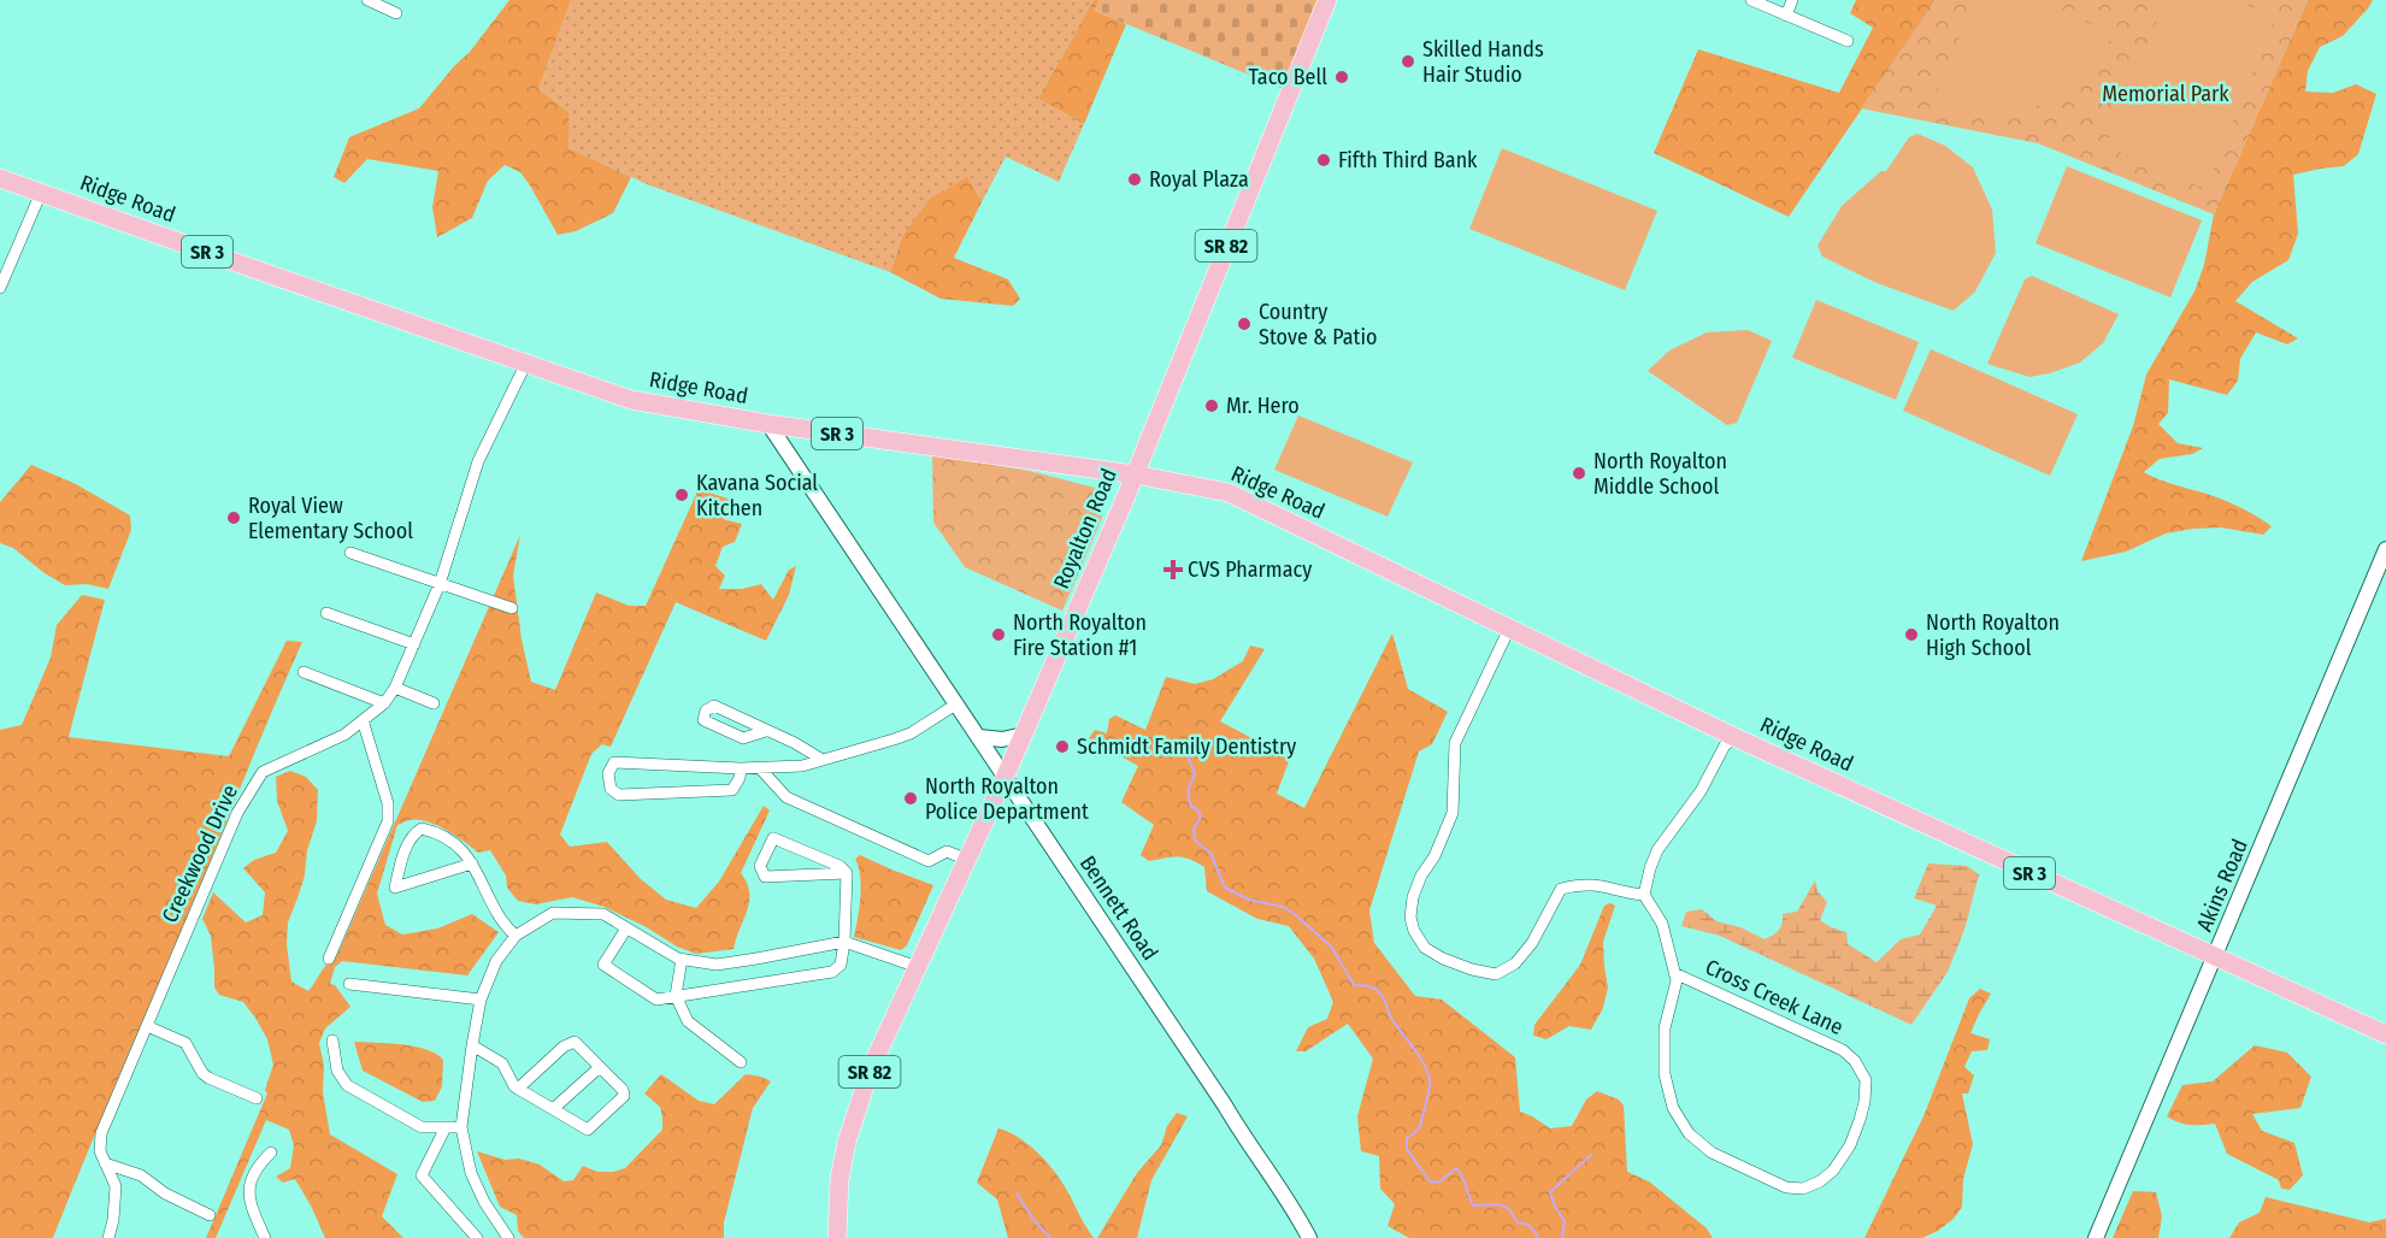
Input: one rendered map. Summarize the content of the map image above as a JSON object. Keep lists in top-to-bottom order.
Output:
{
  "streets": {
    "main road": [
      "Ridge Road",
      "SR 82",
      "SR 3",
      "Royalton Road"
    ],
    "street": [
      "Creekwood Drive",
      "Akins Road",
      "Bennett Road",
      "Cross Creek Lane"
    ]
  },
  "crossings": [
    ["Ridge Road", "Royalton Road"],
    ["Ridge Road", "Creekwood Drive"],
    ["Ridge Road", "Akins Road"],
    ["Ridge Road", "Bennett Road"],
    ["Royalton Road", "Bennett Road"]
  ],
  "parks": ["Memorial Park"],
  "places": {
    "other": [
      "Skilled Hands Hair Studio",
      "Taco Bell",
      "Fifth Third Bank",
      "Royal Plaza",
      "Country Stove & Patio",
      "Mr. Hero",
      "North Royalton Middle School",
      "Kavana Social Kitchen",
      "Royal View Elementary School",
      "North Royalton Fire Station #1",
      "North Royalton High School",
      "Schmidt Family Dentistry",
      "North Royalton Police Department"
    ],
    "health": ["CVS Pharmacy"]
  }
}
